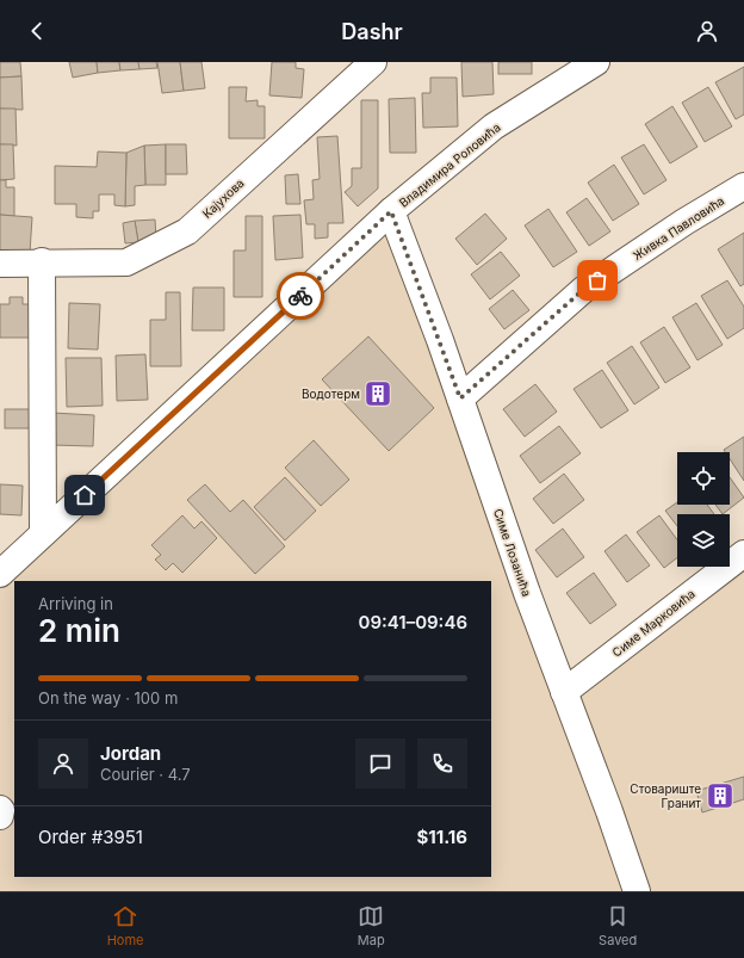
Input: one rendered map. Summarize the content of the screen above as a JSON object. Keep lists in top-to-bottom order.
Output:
{
  "streets": {
    "street": [
      "Владимира Роловића",
      "Кајухова",
      "Живка Павловића",
      "Симе Лозанића",
      "Симе Марковића"
    ]
  },
  "crossings": [
    ["Владимира Роловића", "Симе Лозанића"],
    ["Живка Павловића", "Симе Лозанића"],
    ["Симе Лозанића", "Симе Марковића"]
  ],
  "places": {
    "building": ["Водотерм", "Стовариште Гранит"]
  },
  "page": {
    "header": "Dashr",
    "heading": ["2 min", "Arriving in", "09:41–09:46"],
    "panel": [
      "Jordan",
      "Courier · 4.7",
      "Order #3951",
      "$11.16"
    ],
    "bar": "On the way · 100 m",
    "tabs": ["Home", "Map", "Saved"]
  }
}
